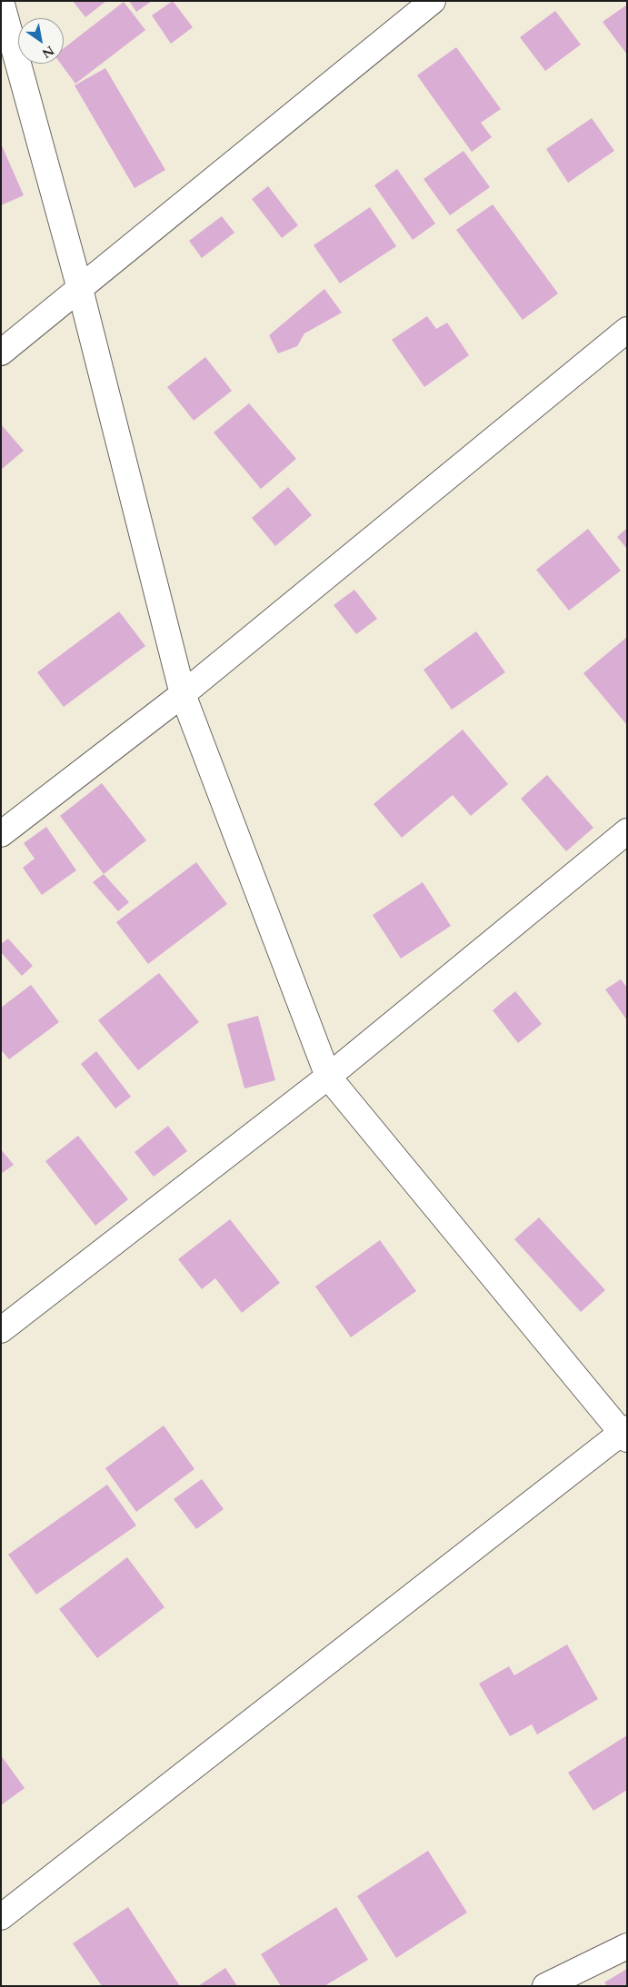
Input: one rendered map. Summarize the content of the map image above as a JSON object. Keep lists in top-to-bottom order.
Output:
{
  "north": "bottom right"
}
